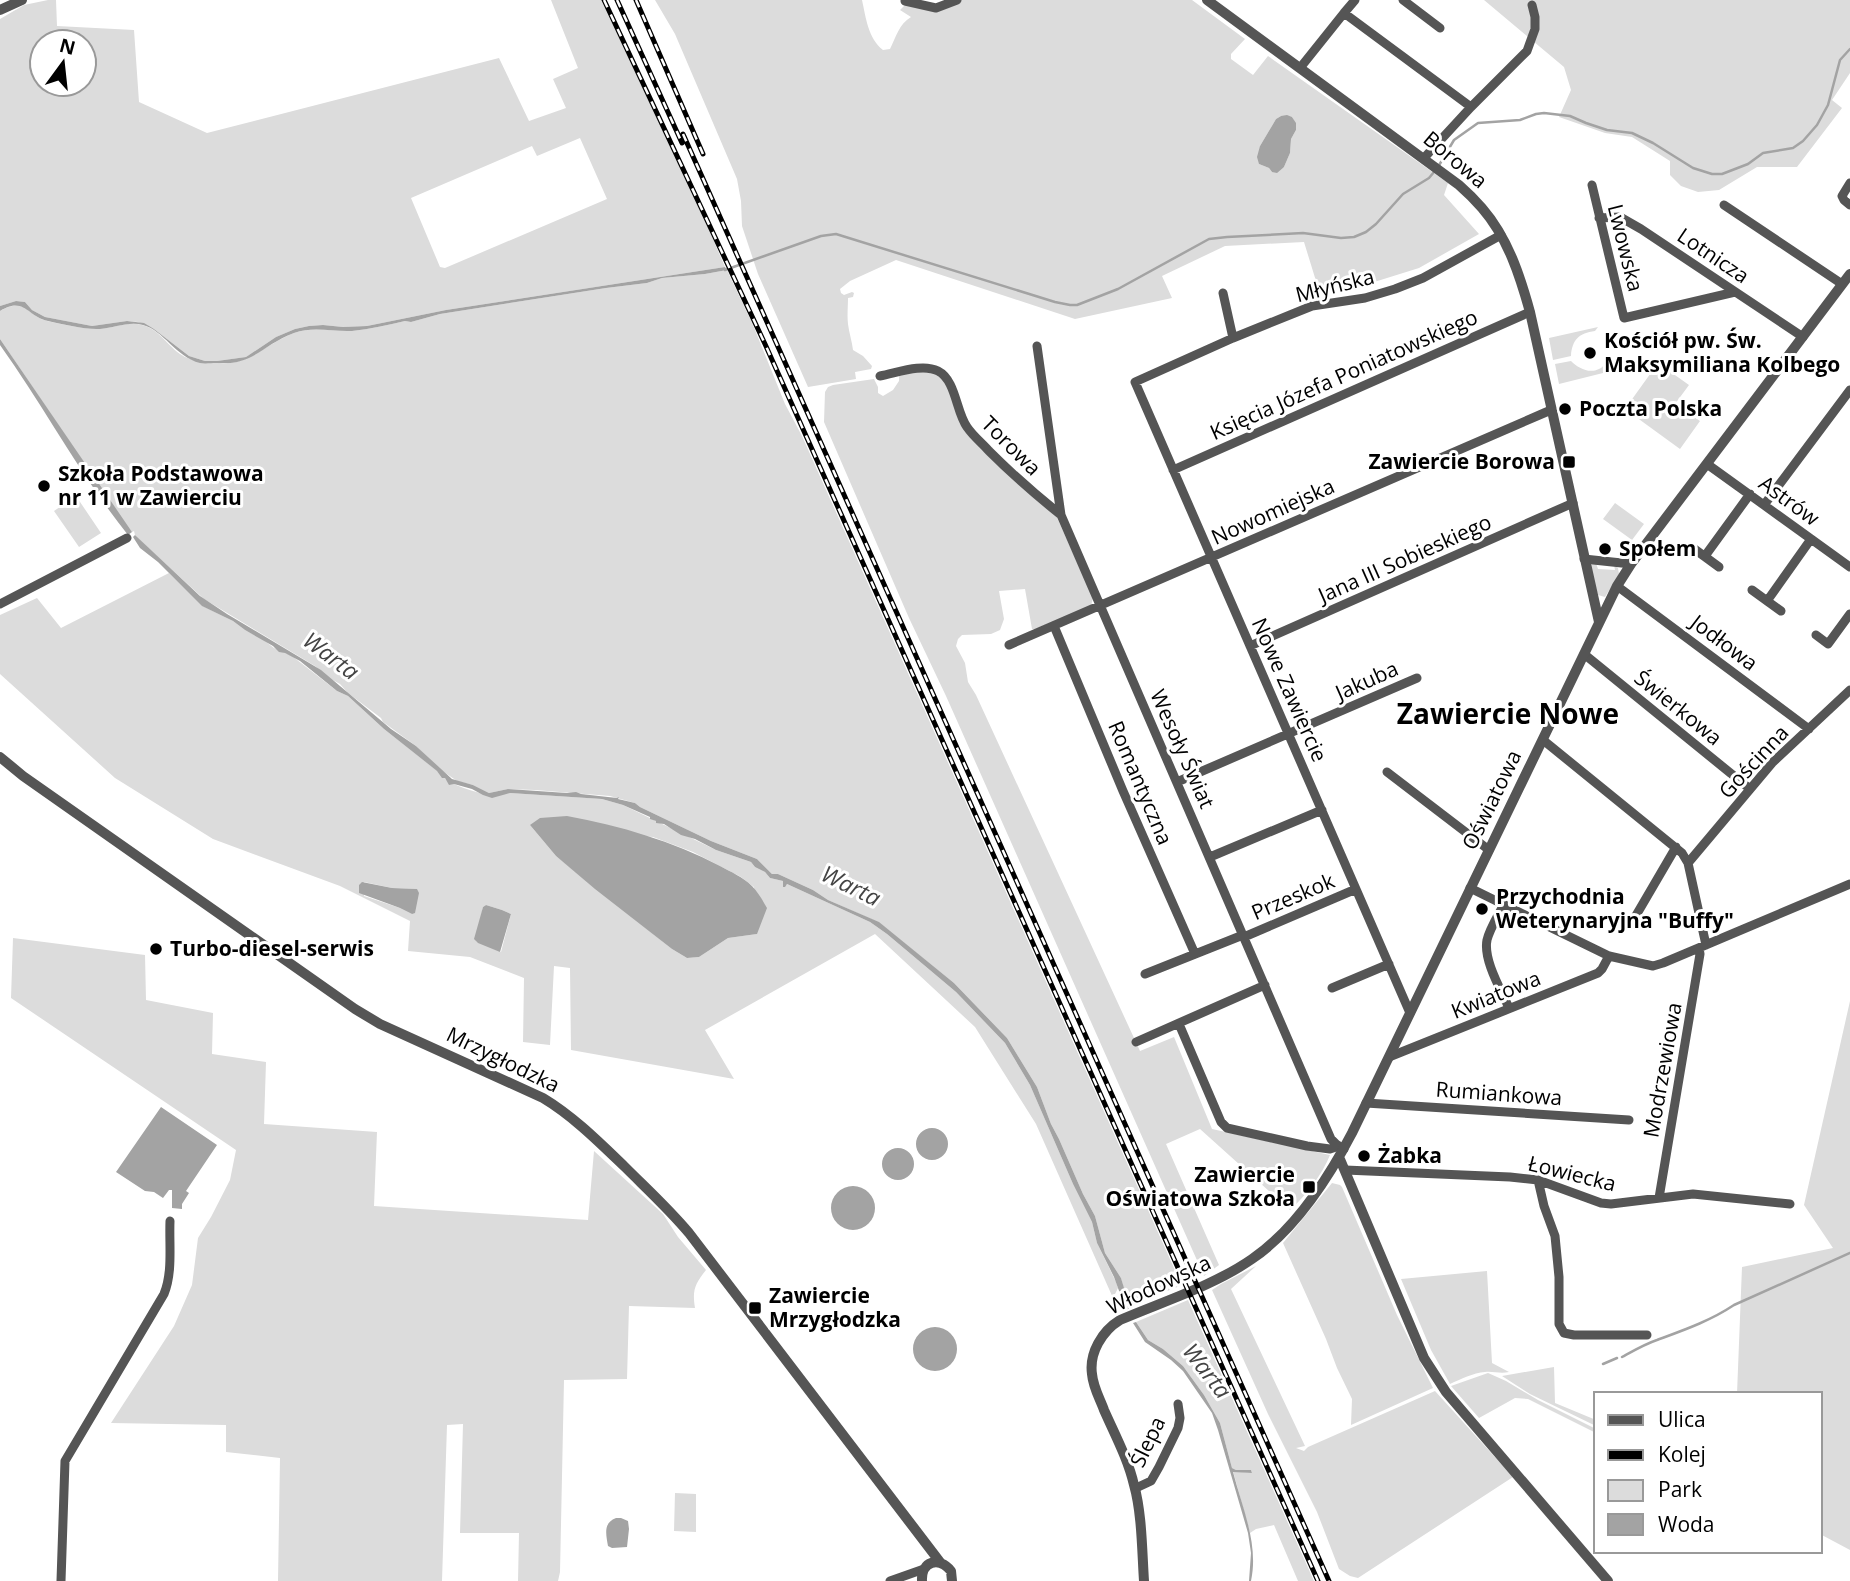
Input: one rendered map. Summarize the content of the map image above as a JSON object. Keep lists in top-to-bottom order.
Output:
{
  "streets": {
    "street": [
      "Borowa",
      "Lwowska",
      "Lotnicza",
      "Młyńska",
      "Księcia Józefa Poniatowskiego",
      "Torowa",
      "Astrów",
      "Nowomiejska",
      "Jana III Sobieskiego",
      "Jodłowa",
      "Jakuba",
      "Nowe Zawiercie",
      "Świerkowa",
      "Wesoły Świat",
      "Gościnna",
      "Romantyczna",
      "Oświatowa",
      "Przeskok",
      "Kwiatowa",
      "Mrzygłodzka",
      "Modrzewiowa",
      "Rumiankowa",
      "Łowiecka",
      "Włodowska",
      "Ślepa"
    ]
  },
  "crossings": [
    ["Borowa", "Młyńska"],
    ["Borowa", "Księcia Józefa Poniatowskiego"],
    ["Borowa", "Nowomiejska"],
    ["Borowa", "Jana III Sobieskiego"],
    ["Borowa", "Oświatowa"],
    ["Lwowska", "Lotnicza"],
    ["Lotnicza", "Oświatowa"],
    ["Młyńska", "Nowe Zawiercie"],
    ["Księcia Józefa Poniatowskiego", "Nowe Zawiercie"],
    ["Torowa", "Wesoły Świat"],
    ["Astrów", "Oświatowa"],
    ["Nowomiejska", "Nowe Zawiercie"],
    ["Nowomiejska", "Wesoły Świat"],
    ["Nowomiejska", "Romantyczna"],
    ["Jana III Sobieskiego", "Nowe Zawiercie"],
    ["Jodłowa", "Gościnna"],
    ["Jodłowa", "Oświatowa"],
    ["Jakuba", "Nowe Zawiercie"],
    ["Jakuba", "Wesoły Świat"],
    ["Nowe Zawiercie", "Oświatowa"],
    ["Nowe Zawiercie", "Przeskok"],
    ["Świerkowa", "Gościnna"],
    ["Świerkowa", "Oświatowa"],
    ["Wesoły Świat", "Oświatowa"],
    ["Wesoły Świat", "Przeskok"],
    ["Gościnna", "Modrzewiowa"],
    ["Romantyczna", "Przeskok"],
    ["Oświatowa", "Kwiatowa"],
    ["Oświatowa", "Modrzewiowa"],
    ["Oświatowa", "Rumiankowa"],
    ["Oświatowa", "Włodowska"],
    ["Modrzewiowa", "Łowiecka"],
    ["Włodowska", "Ślepa"]
  ],
  "districts": ["Zawiercie Nowe"],
  "water": ["Warta"],
  "places": {
    "other": [
      "Kościół pw. Św. Maksymiliana Kolbego",
      "Poczta Polska",
      "Szkoła Podstawowa nr 11 w Zawierciu",
      "Społem",
      "Przychodnia Weterynaryjna \"Buffy\"",
      "Turbo-diesel-serwis",
      "Żabka"
    ],
    "transit": ["Zawiercie Borowa", "Zawiercie Oświatowa Szkoła", "Zawiercie Mrzygłodzka"]
  },
  "legend": [
    "Ulica",
    "Kolej",
    "Park",
    "Woda"
  ],
  "north": "top"
}
